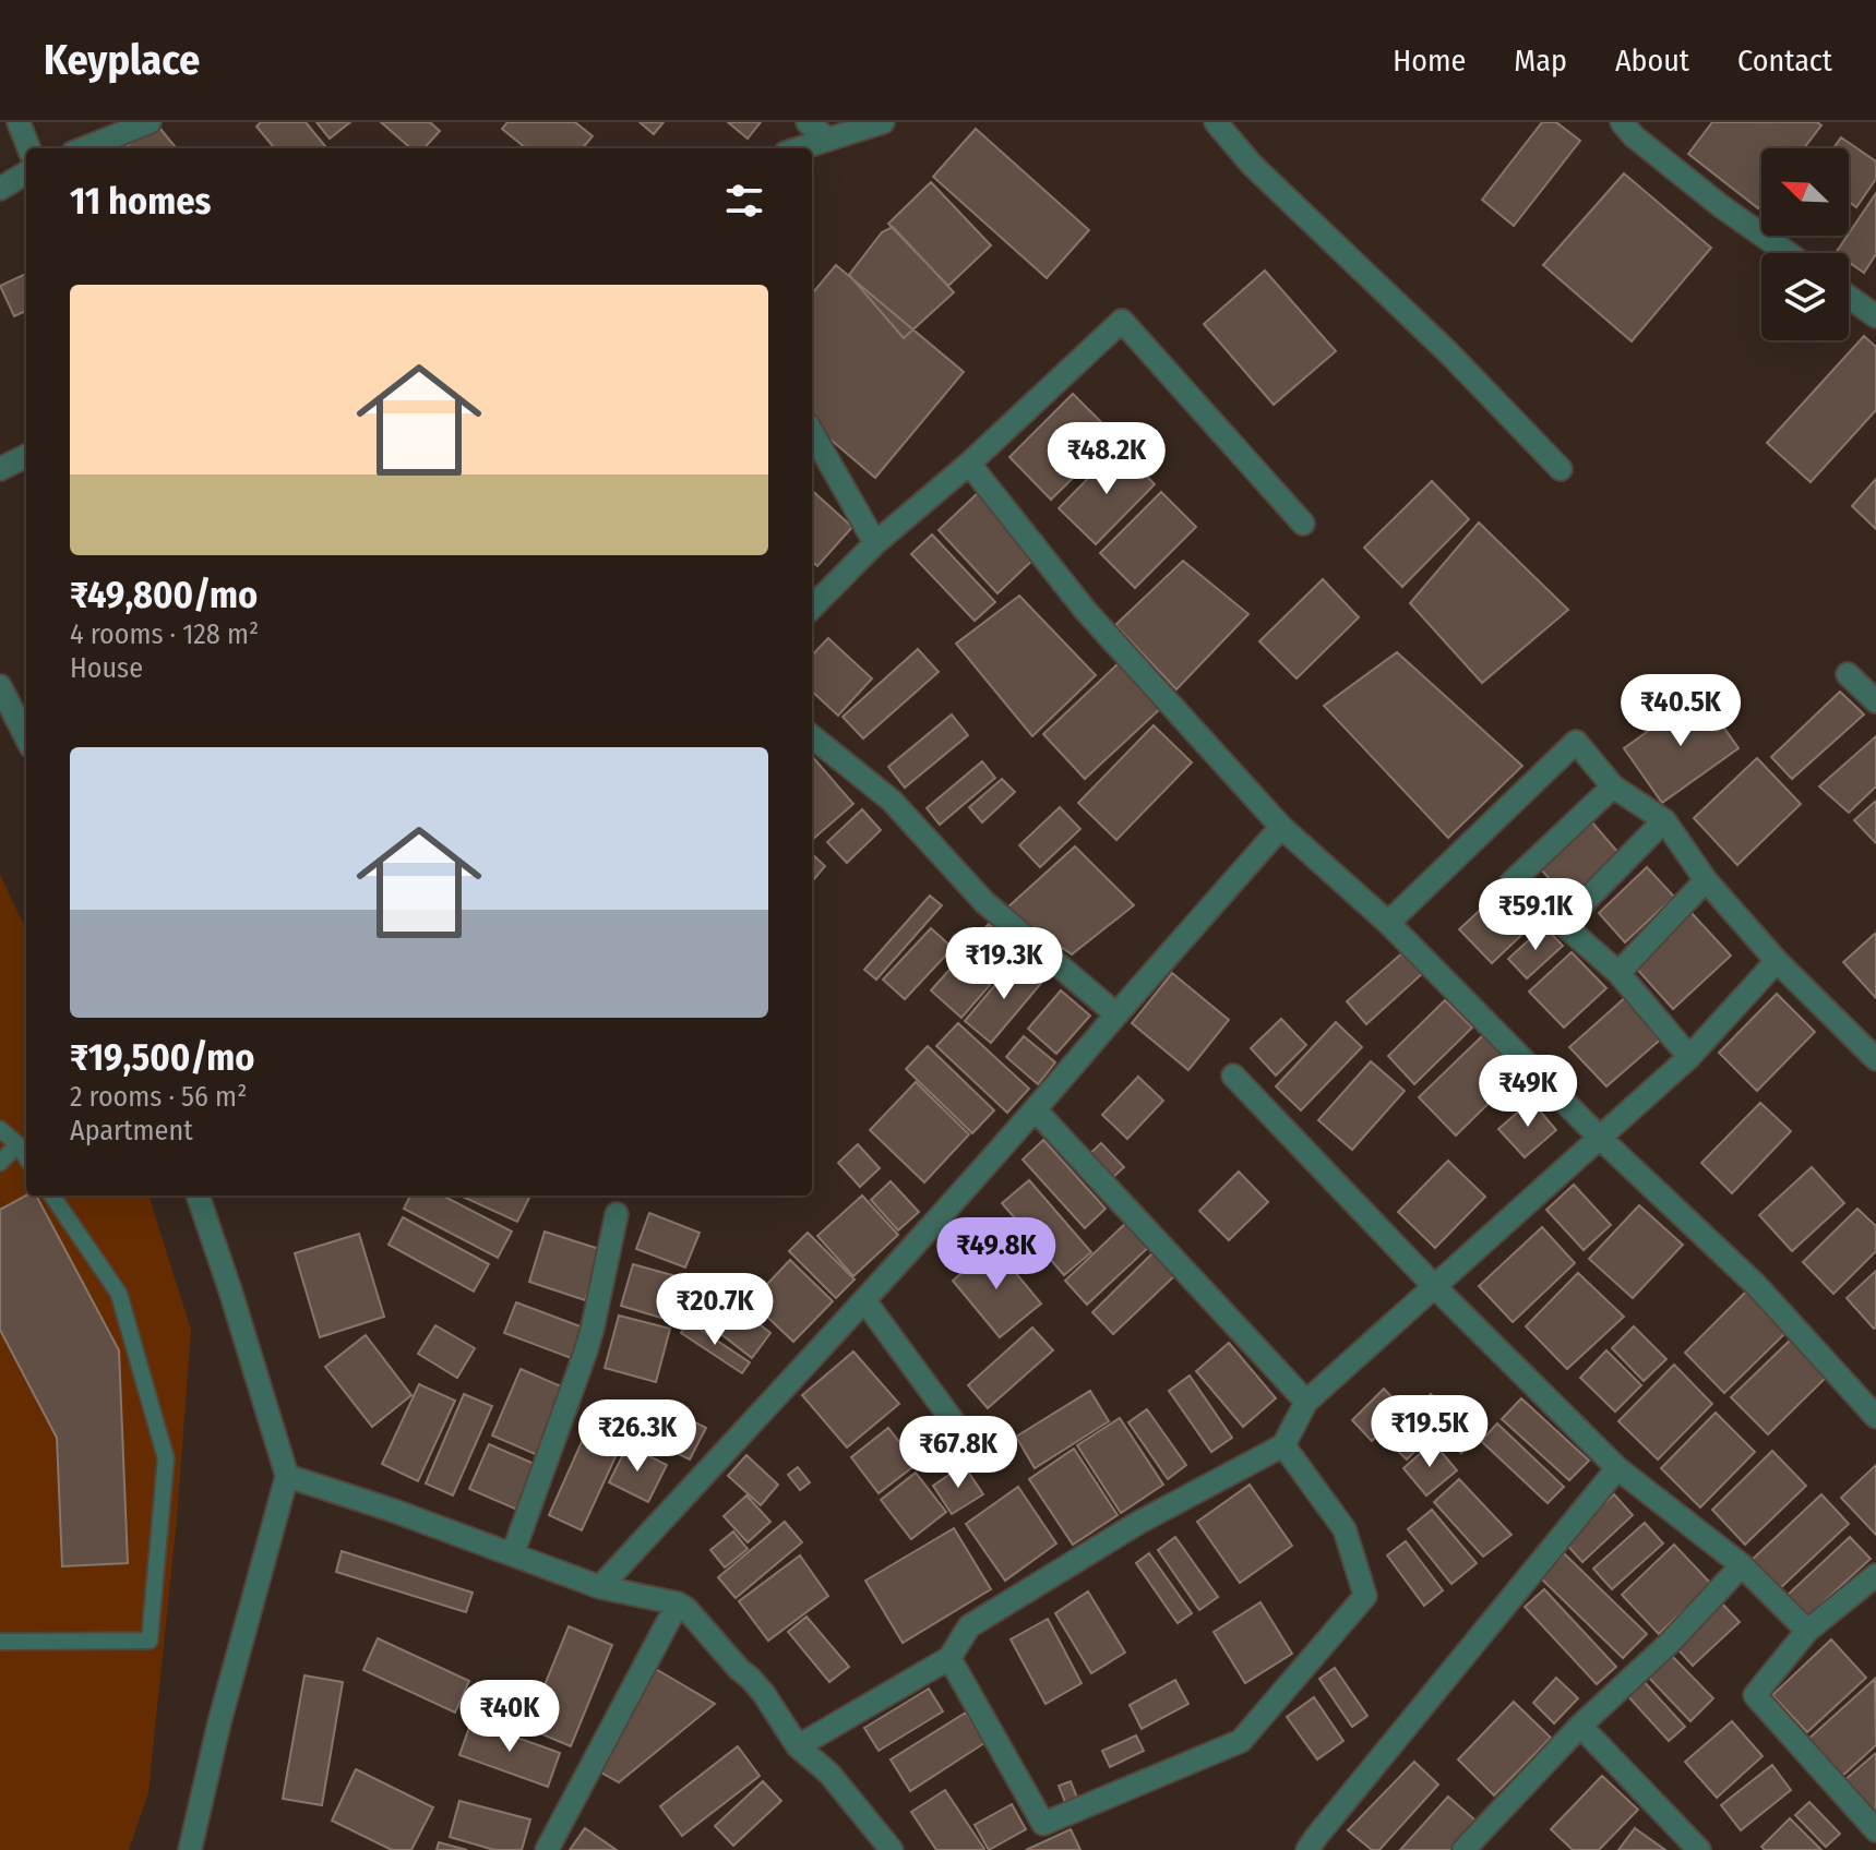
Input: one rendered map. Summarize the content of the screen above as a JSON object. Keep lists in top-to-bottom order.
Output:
{
  "north": "top left",
  "page": {
    "header": "Keyplace",
    "nav": [
      "Home",
      "Map",
      "About",
      "Contact"
    ],
    "heading": "11 homes",
    "list": [
      {
        "name": "₹49,800/mo",
        "note": "4 rooms · 128 m² · House"
      },
      {
        "name": "₹19,500/mo",
        "note": "2 rooms · 56 m² · Apartment"
      }
    ],
    "price": [
      "₹48.2K",
      "₹40.5K",
      "₹59.1K",
      "₹19.3K",
      "₹49K",
      "₹49.8K",
      "₹20.7K",
      "₹19.5K",
      "₹26.3K",
      "₹67.8K",
      "₹40K"
    ]
  }
}
